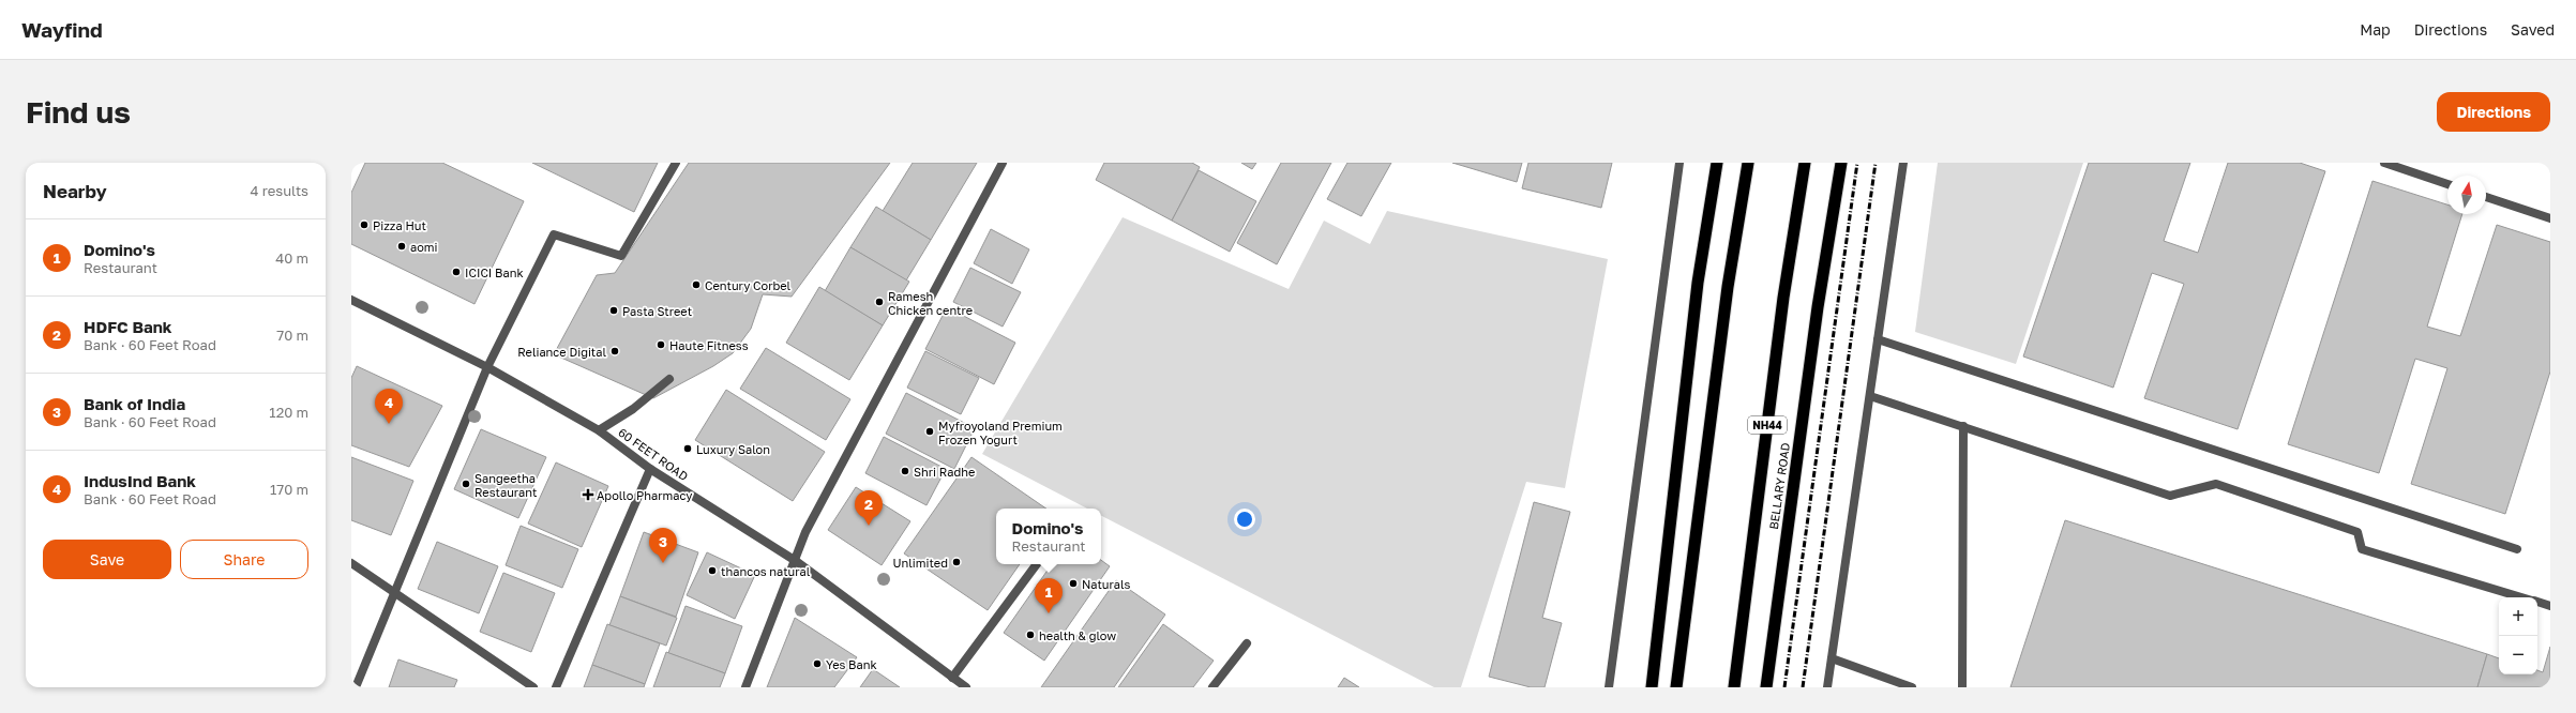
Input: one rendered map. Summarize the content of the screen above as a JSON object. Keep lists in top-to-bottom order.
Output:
{
  "streets": {
    "highway": ["NH44", "BELLARY ROAD"],
    "street": ["60 FEET ROAD"]
  },
  "places": {
    "other": [
      "Pizza Hut",
      "aomi",
      "ICICI Bank",
      "Century Corbel",
      "Ramesh Chicken centre",
      "Pasta Street",
      "Haute Fitness",
      "Reliance Digital",
      "Myfroyoland Premium Frozen Yogurt",
      "Luxury Salon",
      "Shri Radhe",
      "Sangeetha Restaurant",
      "Unlimited",
      "thancos natural",
      "Naturals",
      "health & glow",
      "Yes Bank"
    ],
    "health": ["Apollo Pharmacy"]
  },
  "north": "top",
  "page": {
    "header": "Wayfind",
    "nav": ["Map", "Directions", "Saved"],
    "buttons": [
      "Directions",
      ["Save", "Share"]
    ],
    "title": "Find us",
    "heading": ["Nearby", "4 results"],
    "list": [
      {
        "mark": "1",
        "name": "Domino's",
        "note": "Restaurant",
        "value": "40 m"
      },
      {
        "mark": "2",
        "name": "HDFC Bank",
        "note": "Bank · 60 Feet Road",
        "value": "70 m"
      },
      {
        "mark": "3",
        "name": "Bank of India",
        "note": "Bank · 60 Feet Road",
        "value": "120 m"
      },
      {
        "mark": "4",
        "name": "IndusInd Bank",
        "note": "Bank · 60 Feet Road",
        "value": "170 m"
      }
    ],
    "pins": [
      "4",
      "2",
      "3",
      "1"
    ],
    "popup": ["Domino's", "Restaurant"],
    "map_buttons": ["+", "−"]
  }
}
